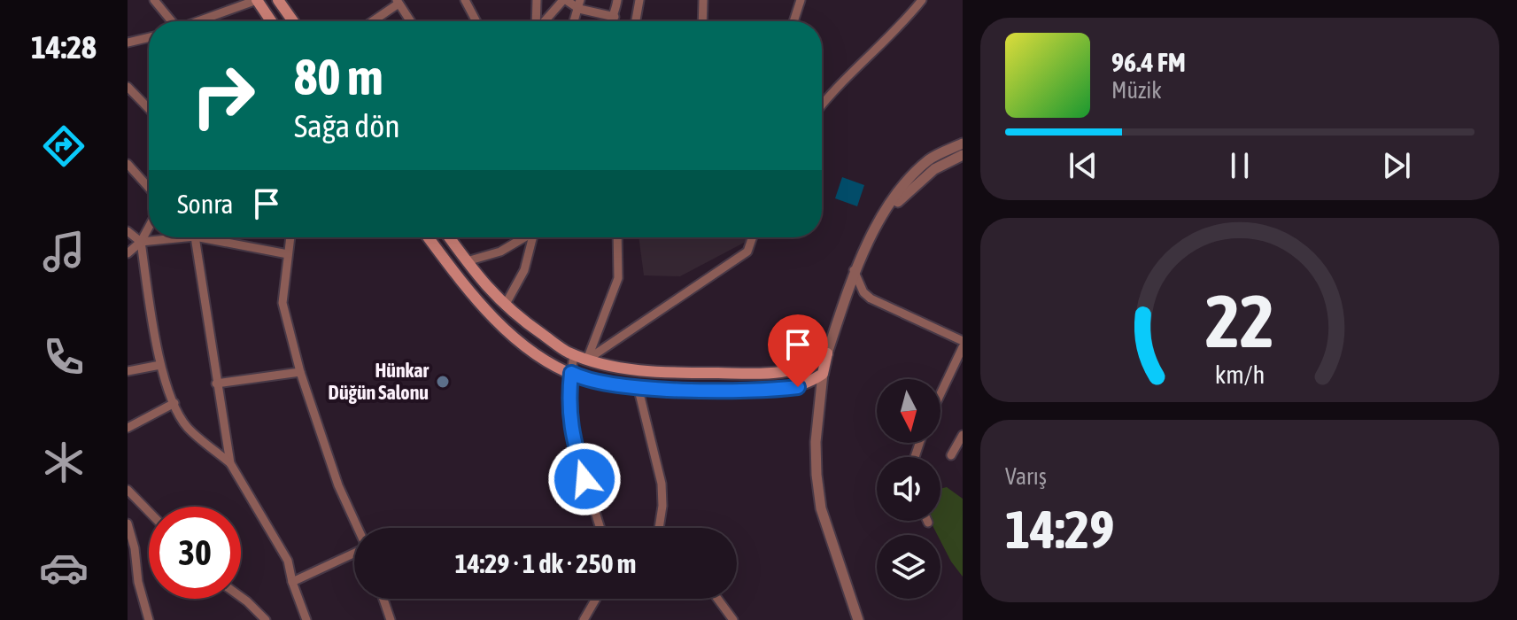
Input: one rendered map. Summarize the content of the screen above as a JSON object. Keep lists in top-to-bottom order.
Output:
{
  "places": ["Hünkar Düğün Salonu"],
  "north": "bottom",
  "page": {
    "tabs": "14:28",
    "turn": ["80 m", "Sağa dön"],
    "song": ["96.4 FM", "Müzik"],
    "then": "Sonra",
    "tile": ["Varış", "14:29"],
    "limit": "30",
    "trip": "14:29 · 1 dk · 250 m",
    "gauge": ["22", "km/h"]
  }
}
